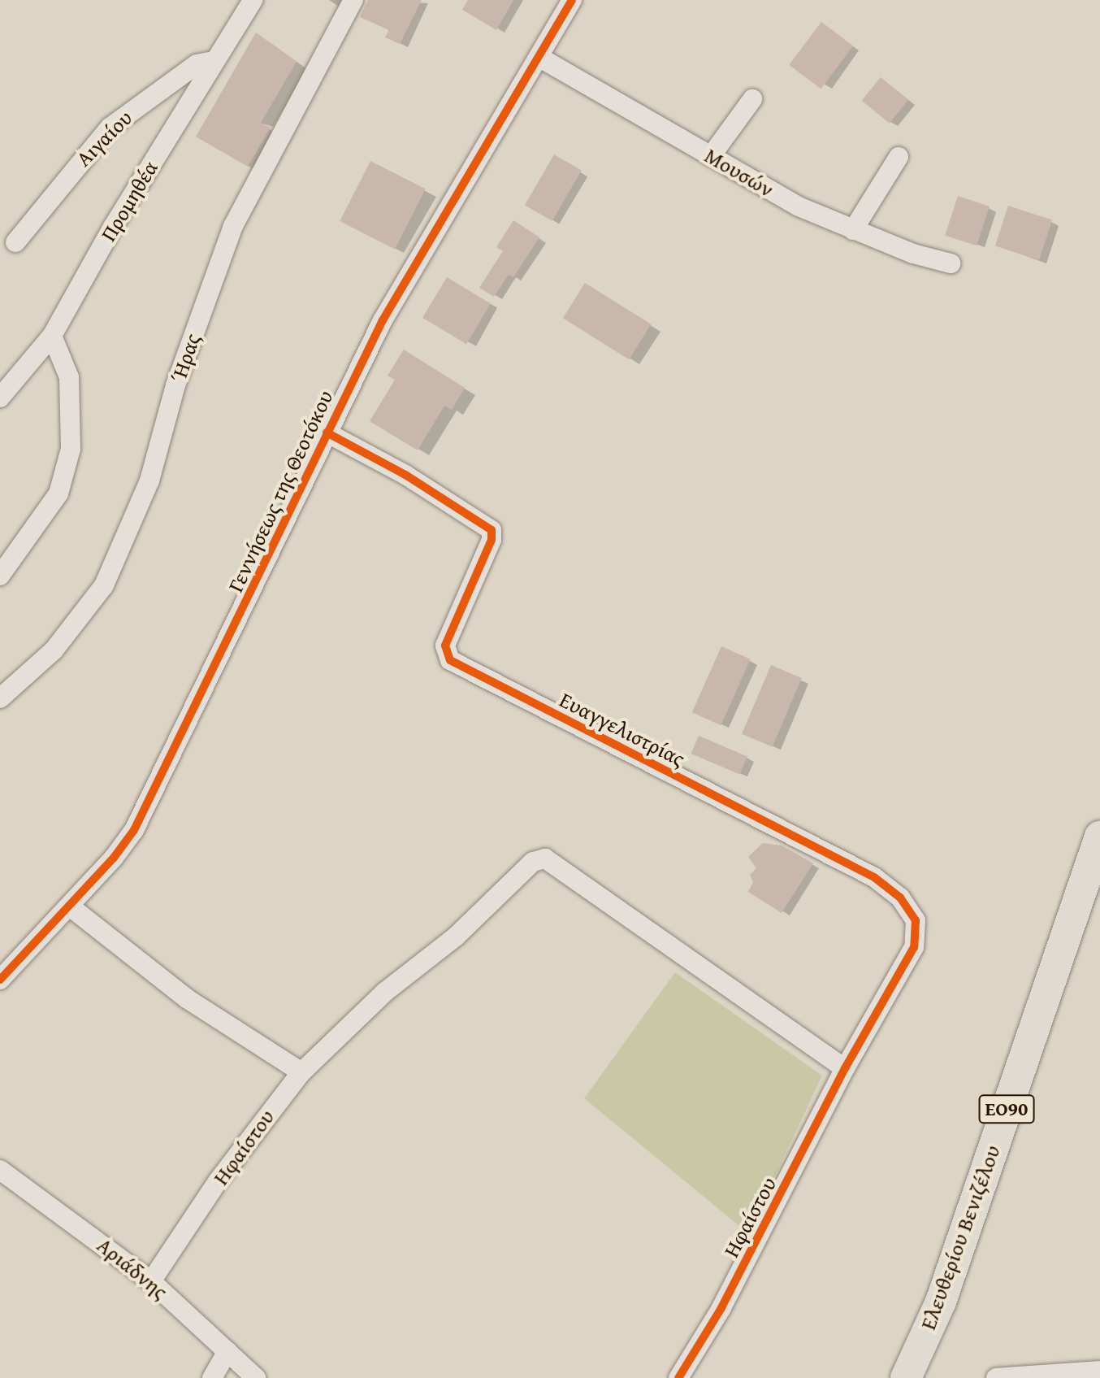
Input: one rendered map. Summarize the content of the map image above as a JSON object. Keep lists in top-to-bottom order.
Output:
{
  "streets": {
    "main road": ["ΕΟ90", "Ελευθερίου Βενιζέλου"],
    "street": [
      "Αιγαίου",
      "Μουσών",
      "Προμηθέα",
      "Ήρας",
      "Γεννήσεως της Θεοτόκου",
      "Ευαγγελιστρίας",
      "Ηφαίστου",
      "Αριάδνης"
    ]
  },
  "crossings": [
    ["Αιγαίου", "Προμηθέα"],
    ["Μουσών", "Γεννήσεως της Θεοτόκου"],
    ["Γεννήσεως της Θεοτόκου", "Ευαγγελιστρίας"],
    ["Ευαγγελιστρίας", "Ηφαίστου"],
    ["Ηφαίστου", "Αριάδνης"]
  ]
}
